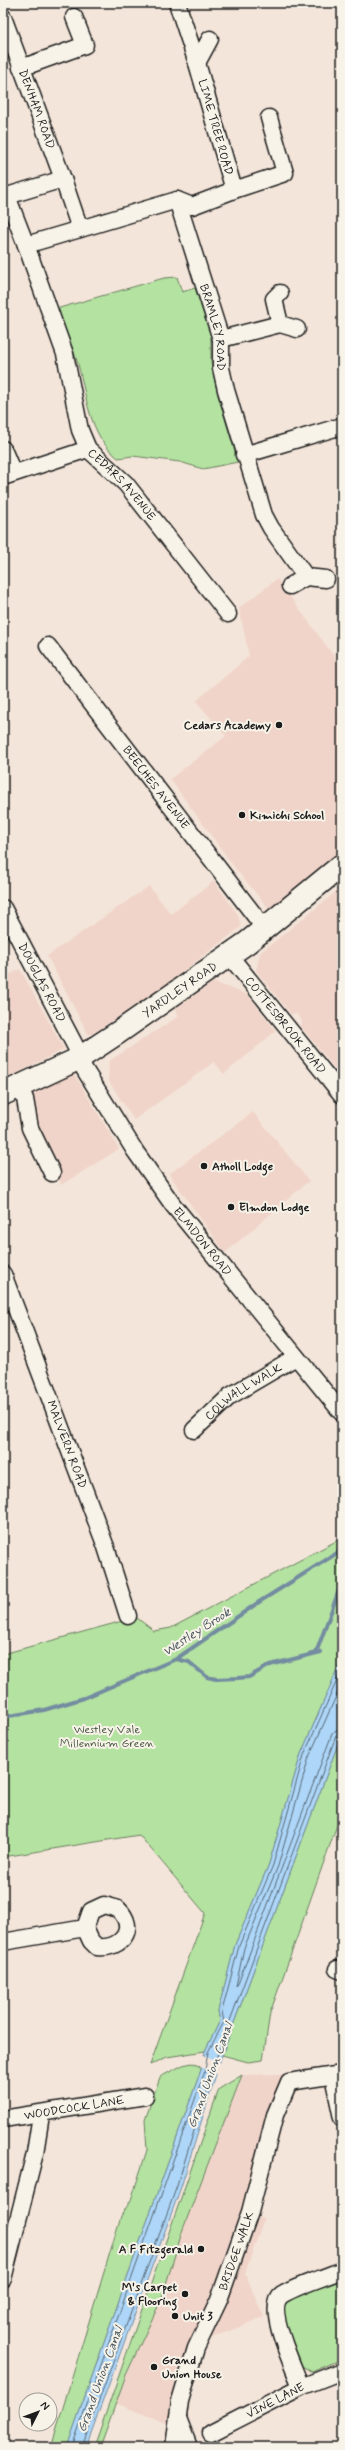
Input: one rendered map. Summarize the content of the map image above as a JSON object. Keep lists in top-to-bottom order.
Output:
{
  "streets": {
    "main road": ["YARDLEY ROAD"],
    "street": [
      "DENHAM ROAD",
      "LIME TREE ROAD",
      "BRAMLEY ROAD",
      "CEDARS AVENUE",
      "BEECHES AVENUE",
      "DOUGLAS ROAD",
      "COTTESBROOK ROAD",
      "ELMDON ROAD",
      "COLWALL WALK",
      "MALVERN ROAD",
      "WOODCOCK LANE",
      "BRIDGE WALK",
      "VINE LANE"
    ]
  },
  "crossings": [
    ["LIME TREE ROAD", "BRAMLEY ROAD"],
    ["BEECHES AVENUE", "YARDLEY ROAD"],
    ["DOUGLAS ROAD", "YARDLEY ROAD"],
    ["DOUGLAS ROAD", "ELMDON ROAD"],
    ["YARDLEY ROAD", "COTTESBROOK ROAD"],
    ["YARDLEY ROAD", "ELMDON ROAD"],
    ["ELMDON ROAD", "COLWALL WALK"]
  ],
  "water": ["Westley Brook", "Grand Union Canal"],
  "parks": ["Westley Vale Millennium Green"],
  "places": [
    "Cedars Academy",
    "Kimichi School",
    "Atholl Lodge",
    "Elmdon Lodge",
    "A F Fitzgerald",
    "M's Carpet & Flooring",
    "Unit 3",
    "Grand Union House"
  ],
  "north": "top right"
}
